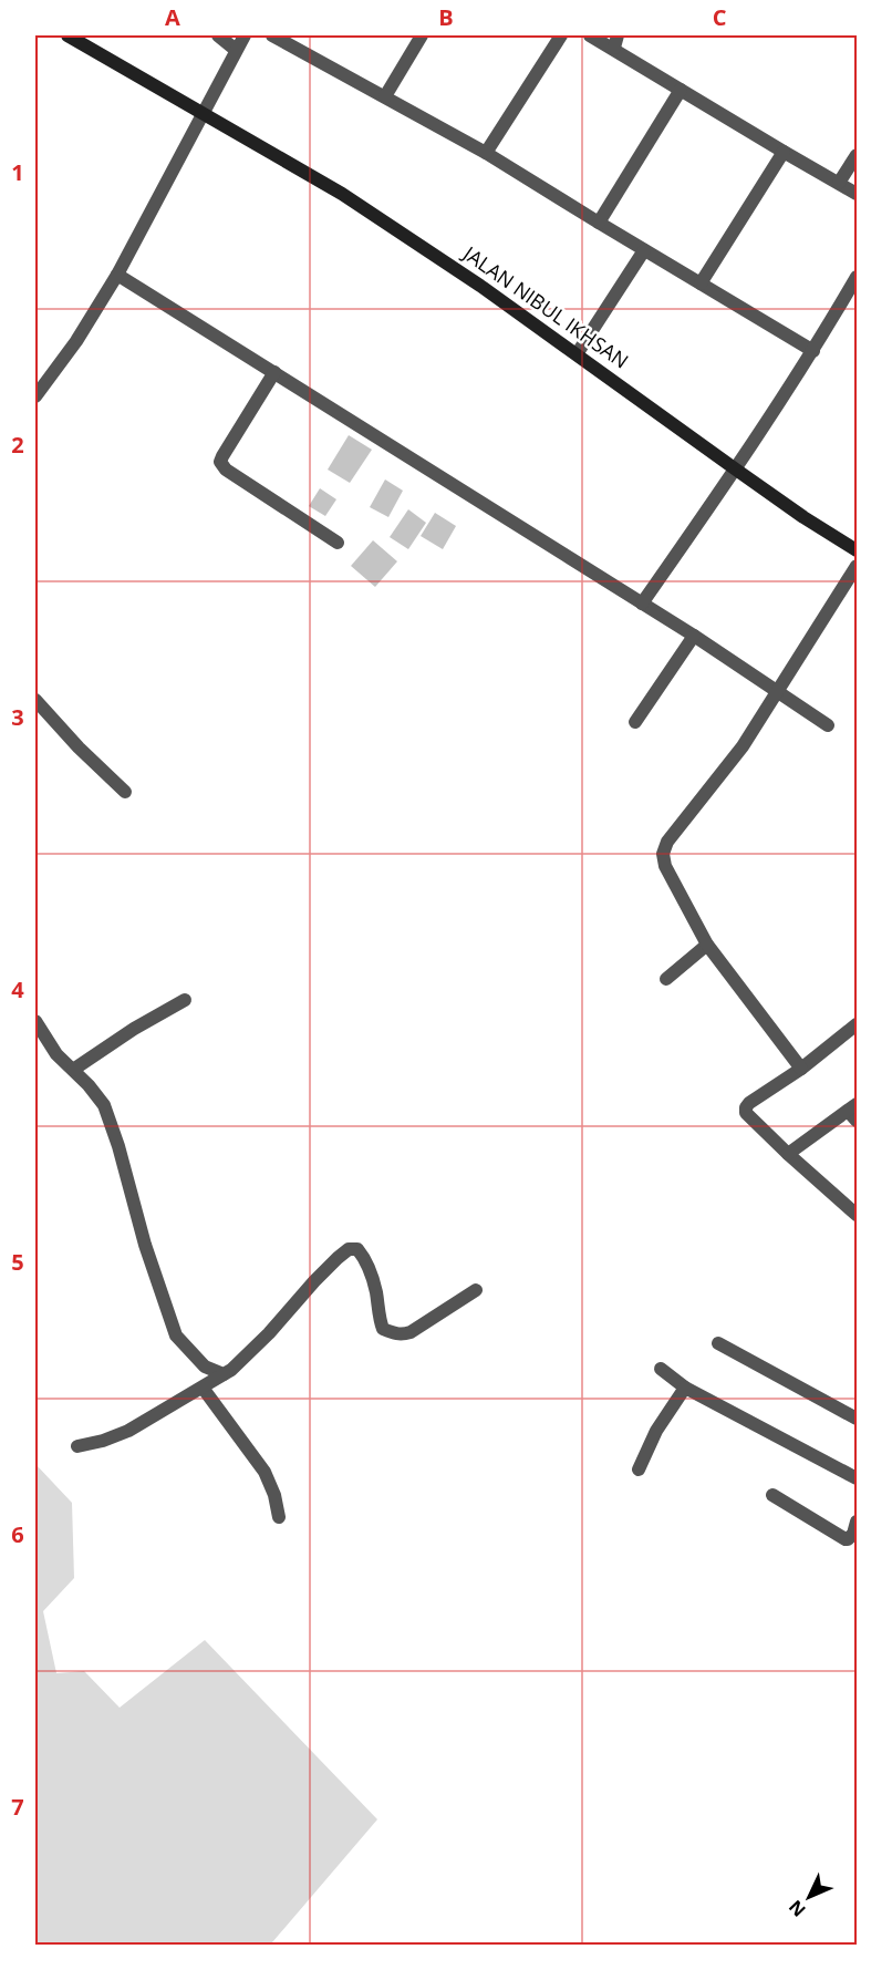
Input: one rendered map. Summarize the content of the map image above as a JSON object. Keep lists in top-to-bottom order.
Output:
{
  "streets": {
    "street": ["JALAN NIBUL IKHSAN"]
  },
  "north": "bottom left",
  "grid": {
    "columns": ["A", "B", "C"],
    "rows": [
      "1",
      "2",
      "3",
      "4",
      "5",
      "6",
      "7"
    ]
  }
}
